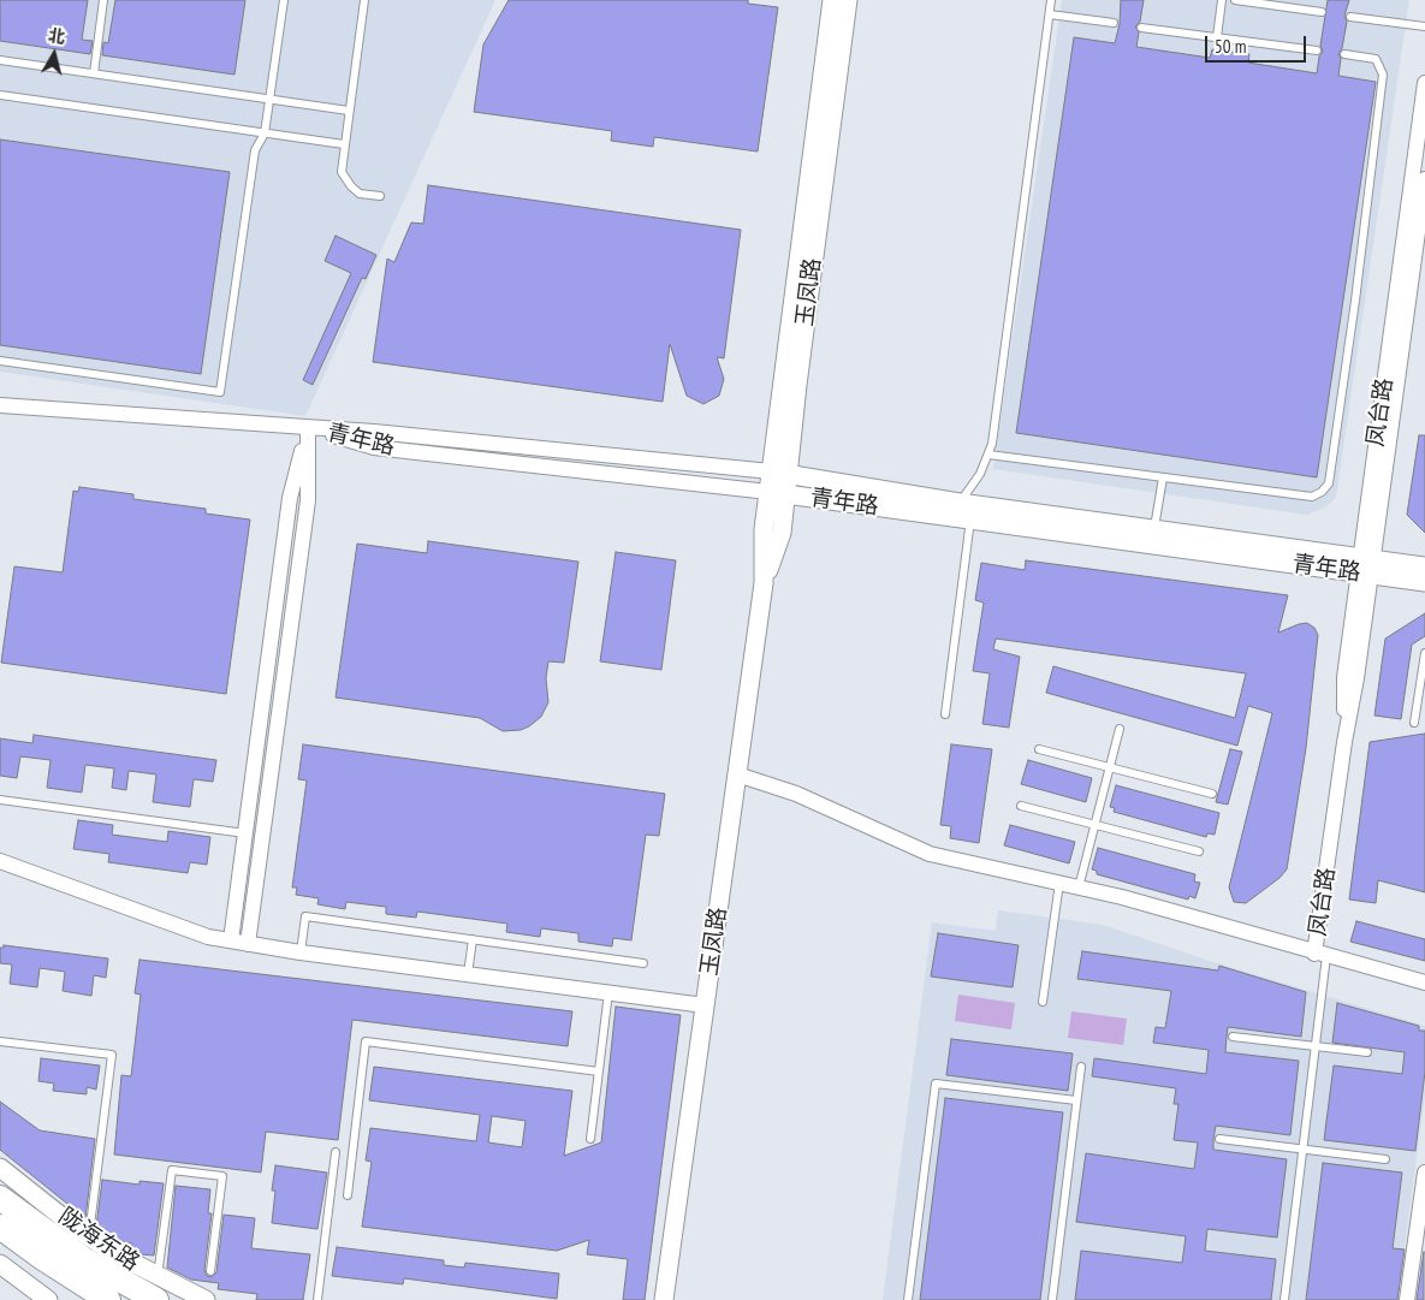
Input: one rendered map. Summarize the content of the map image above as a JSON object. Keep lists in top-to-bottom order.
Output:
{
  "streets": {
    "street": [
      "玉凤路",
      "凤台路",
      "青年路",
      "陇海东路"
    ]
  },
  "crossings": [
    ["玉凤路", "青年路"],
    ["凤台路", "青年路"]
  ],
  "scale_bar": "50 m",
  "north": "top"
}
